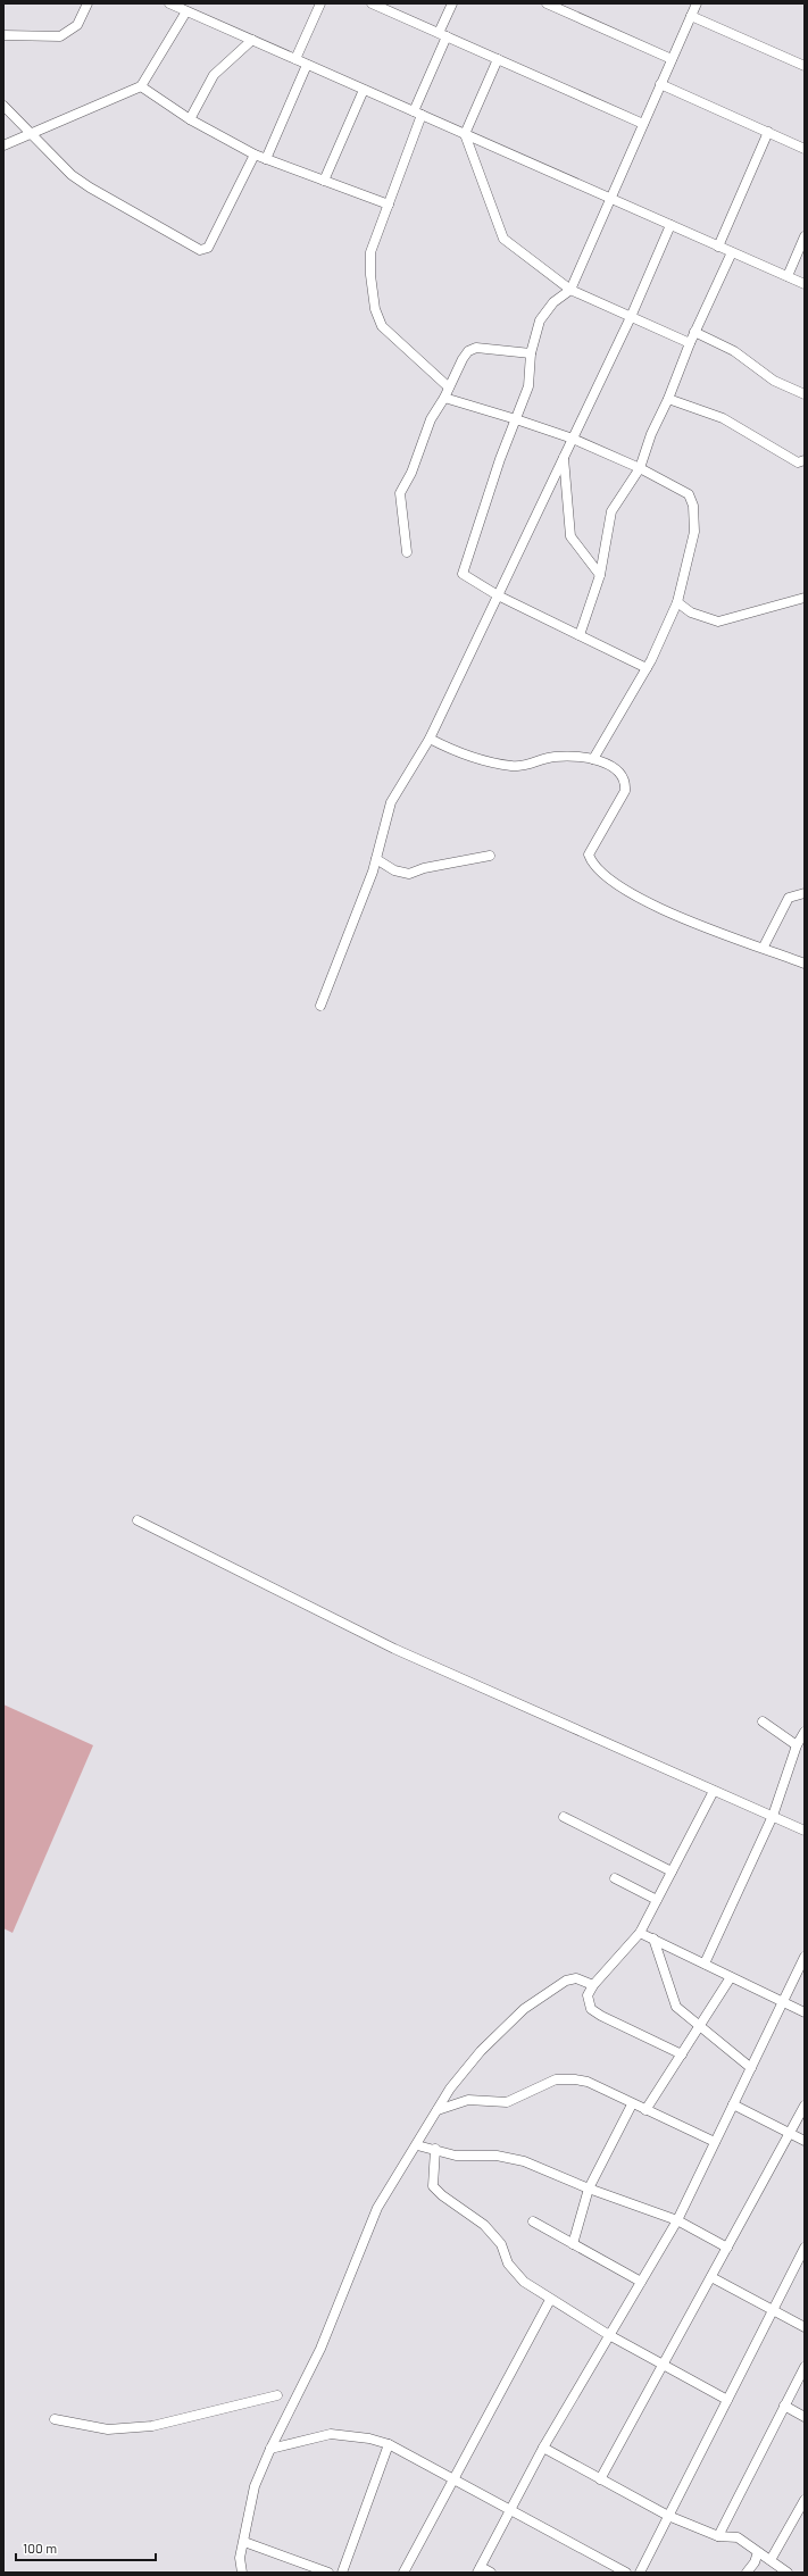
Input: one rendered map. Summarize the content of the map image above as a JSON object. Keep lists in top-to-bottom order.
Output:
{
  "scale_bar": "100 m"
}
